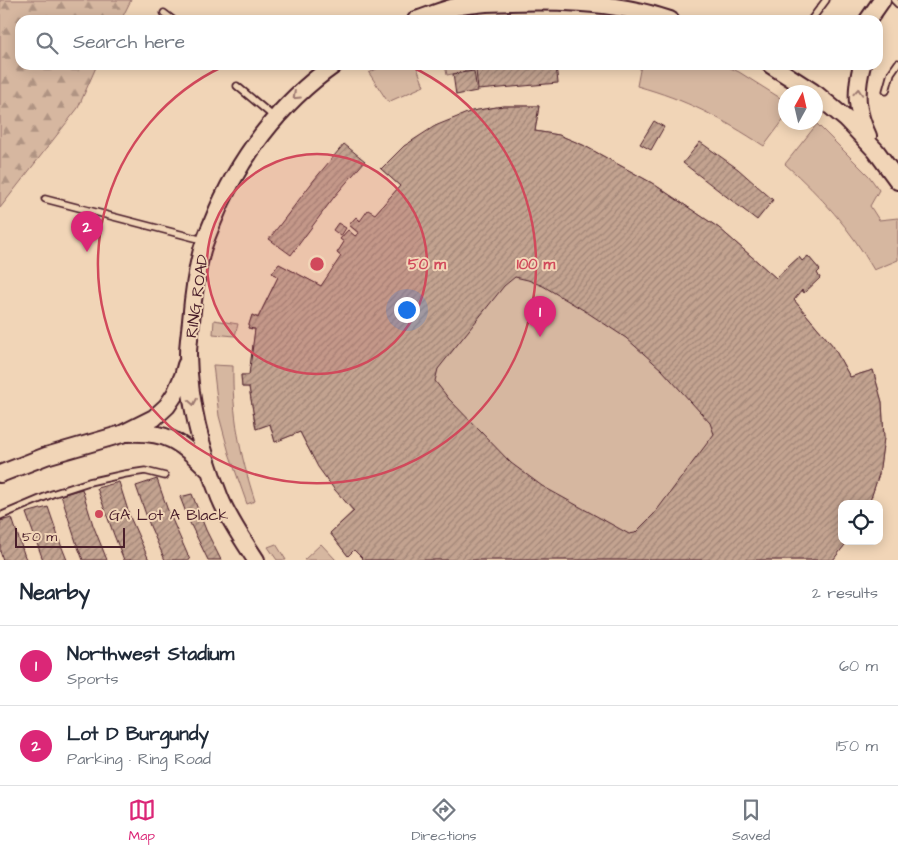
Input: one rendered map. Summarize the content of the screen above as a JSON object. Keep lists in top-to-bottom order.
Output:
{
  "streets": {
    "main road": ["RING ROAD"]
  },
  "places": ["GA Lot A Black"],
  "scale_bar": "50 m",
  "north": "top",
  "page": {
    "search": "Search here",
    "pins": ["2", "1"],
    "scale": "50 m",
    "heading": ["Nearby", "2 results"],
    "list": [
      {
        "mark": "1",
        "name": "Northwest Stadium",
        "note": "Sports",
        "value": "60 m"
      },
      {
        "mark": "2",
        "name": "Lot D Burgundy",
        "note": "Parking · Ring Road",
        "value": "150 m"
      }
    ],
    "nav": ["Map", "Directions", "Saved"]
  },
  "rings": ["50 m", "100 m"]
}
